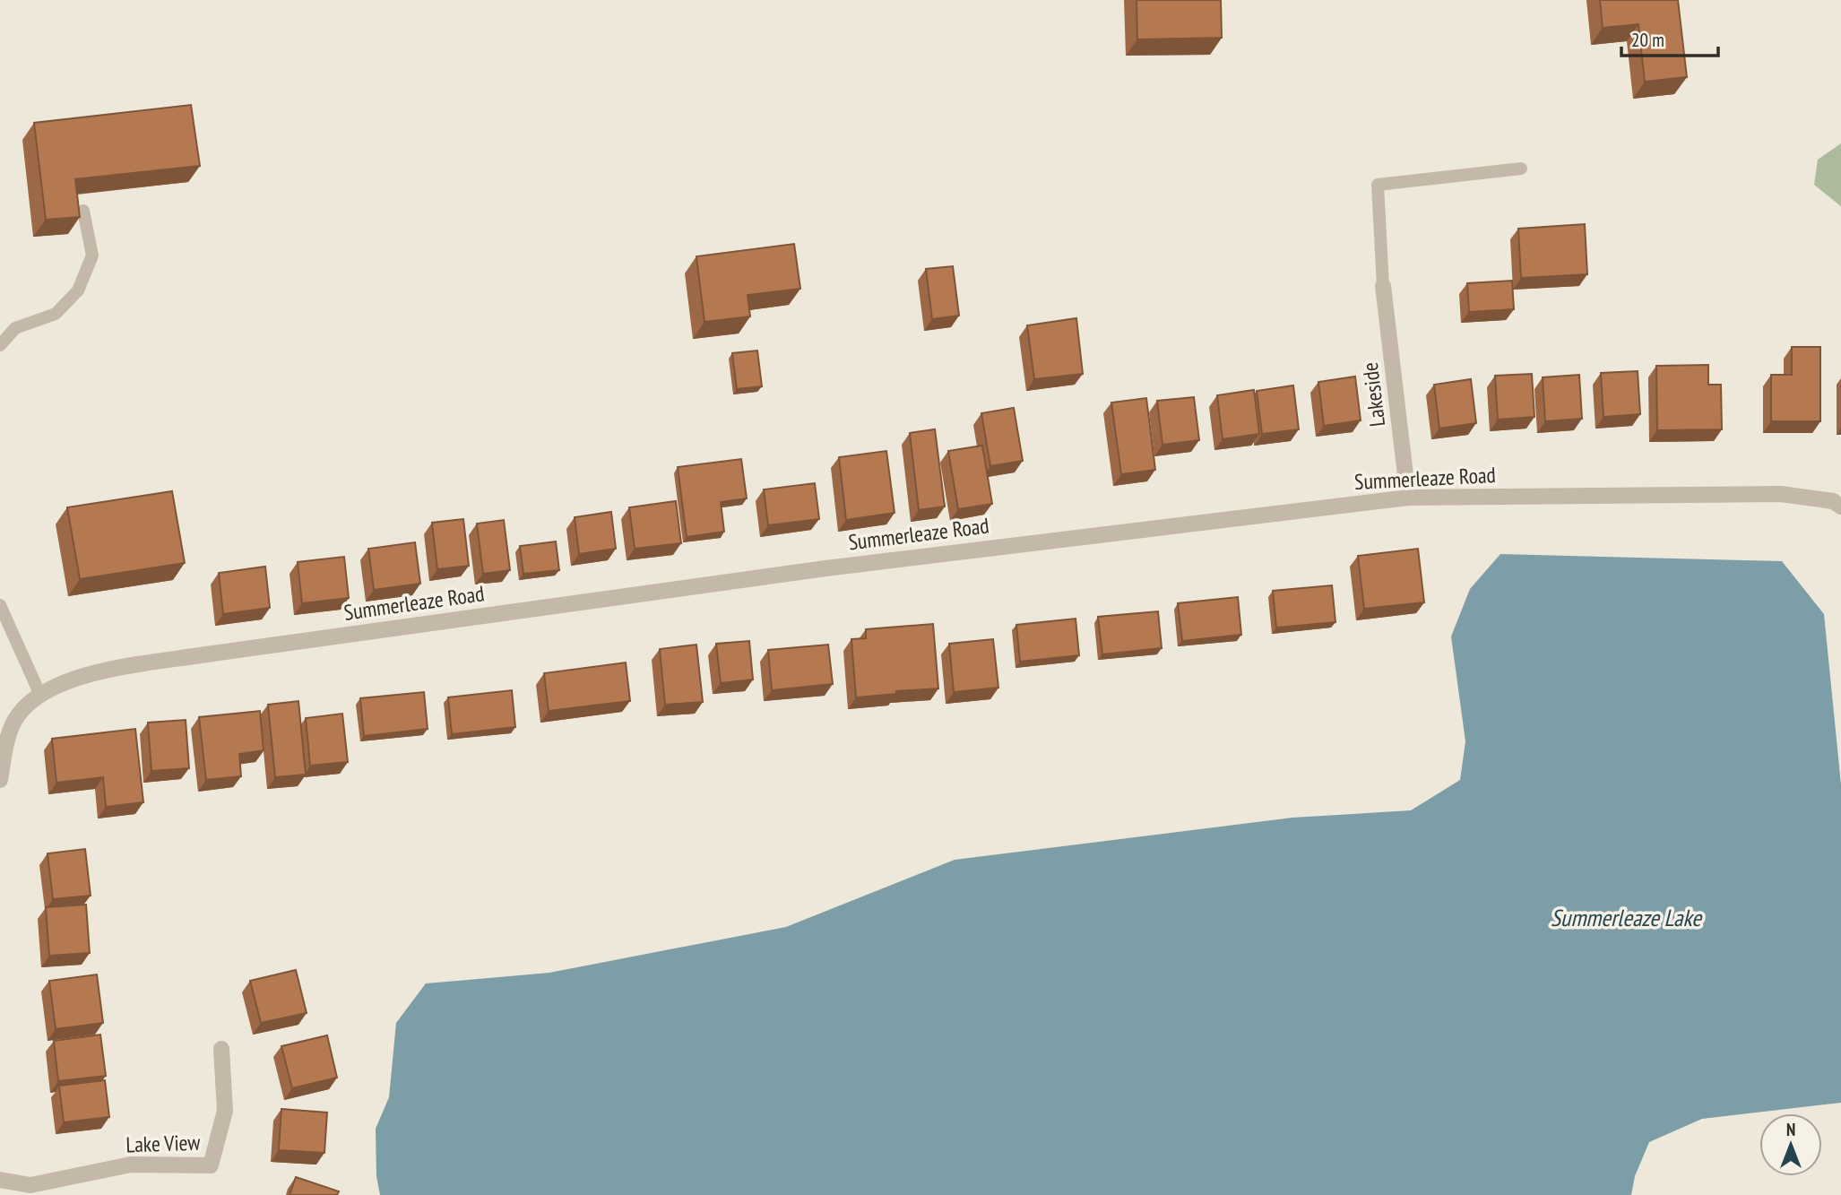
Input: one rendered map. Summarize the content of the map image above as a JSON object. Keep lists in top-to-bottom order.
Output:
{
  "streets": {
    "street": ["Lakeside", "Summerleaze Road", "Lake View"]
  },
  "crossings": [
    ["Lakeside", "Summerleaze Road"]
  ],
  "water": ["Summerleaze Lake"],
  "scale_bar": "20 m",
  "north": "top"
}
